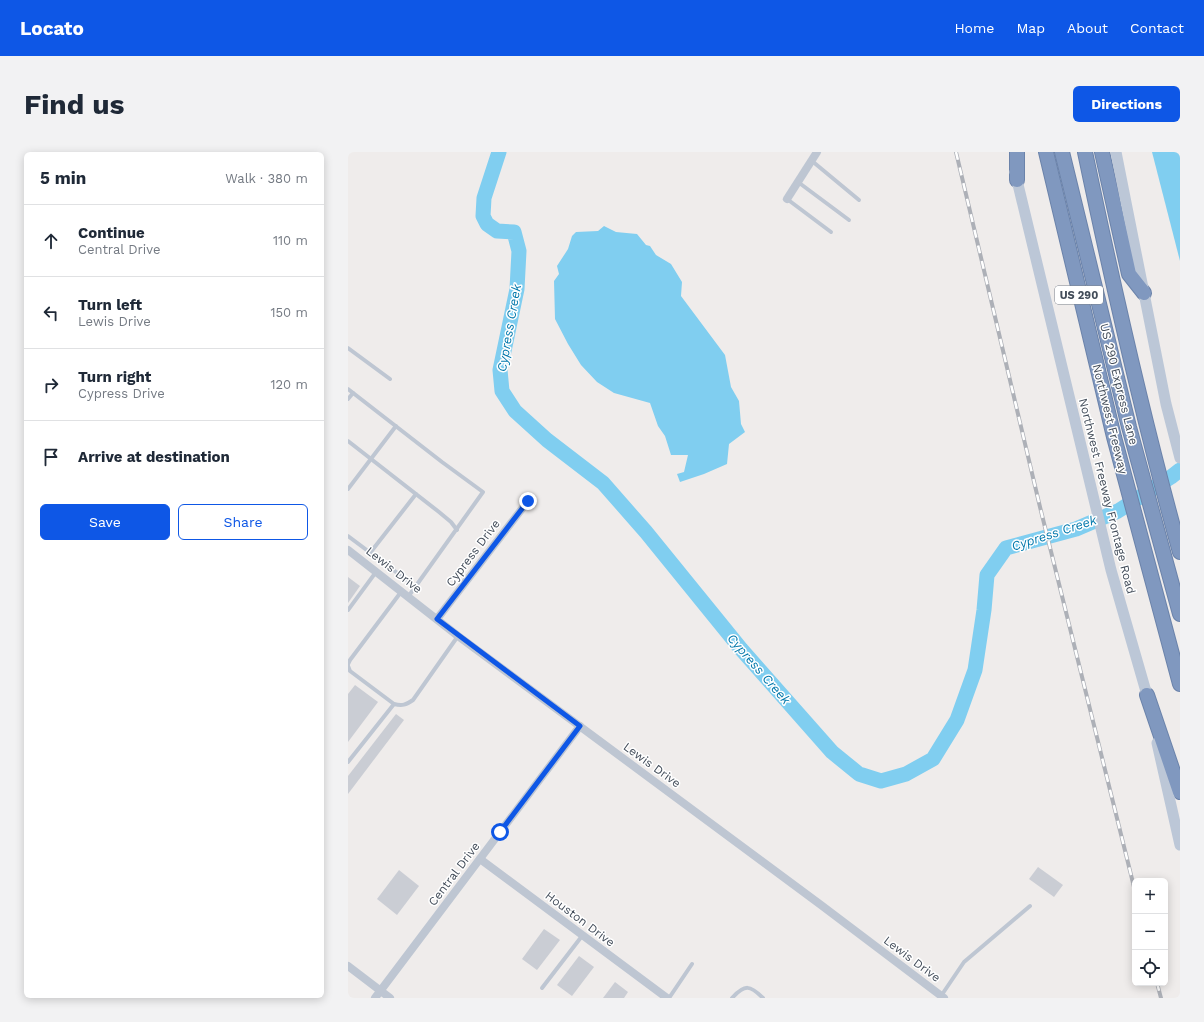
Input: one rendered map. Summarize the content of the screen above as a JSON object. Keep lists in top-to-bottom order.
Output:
{
  "streets": {
    "highway": ["US 290", "US 290 Express Lane", "Northwest Freeway"],
    "main road": ["Northwest Freeway Frontage Road"],
    "street": [
      "Cypress Drive",
      "Lewis Drive",
      "Central Drive",
      "Houston Drive"
    ]
  },
  "crossings": [
    ["Cypress Drive", "Lewis Drive"],
    ["Lewis Drive", "Central Drive"],
    ["Central Drive", "Houston Drive"]
  ],
  "water": ["Cypress Creek"],
  "page": {
    "header": "Locato",
    "nav": [
      "Home",
      "Map",
      "About",
      "Contact"
    ],
    "buttons": [
      "Directions",
      ["Save", "Share"]
    ],
    "title": "Find us",
    "heading": ["5 min", "Walk · 380 m"],
    "list": [
      ["Continue", "Central Drive", "110 m"],
      ["Turn left", "Lewis Drive", "150 m"],
      ["Turn right", "Cypress Drive", "120 m"],
      "Arrive at destination"
    ],
    "map_buttons": ["+", "−"]
  }
}
